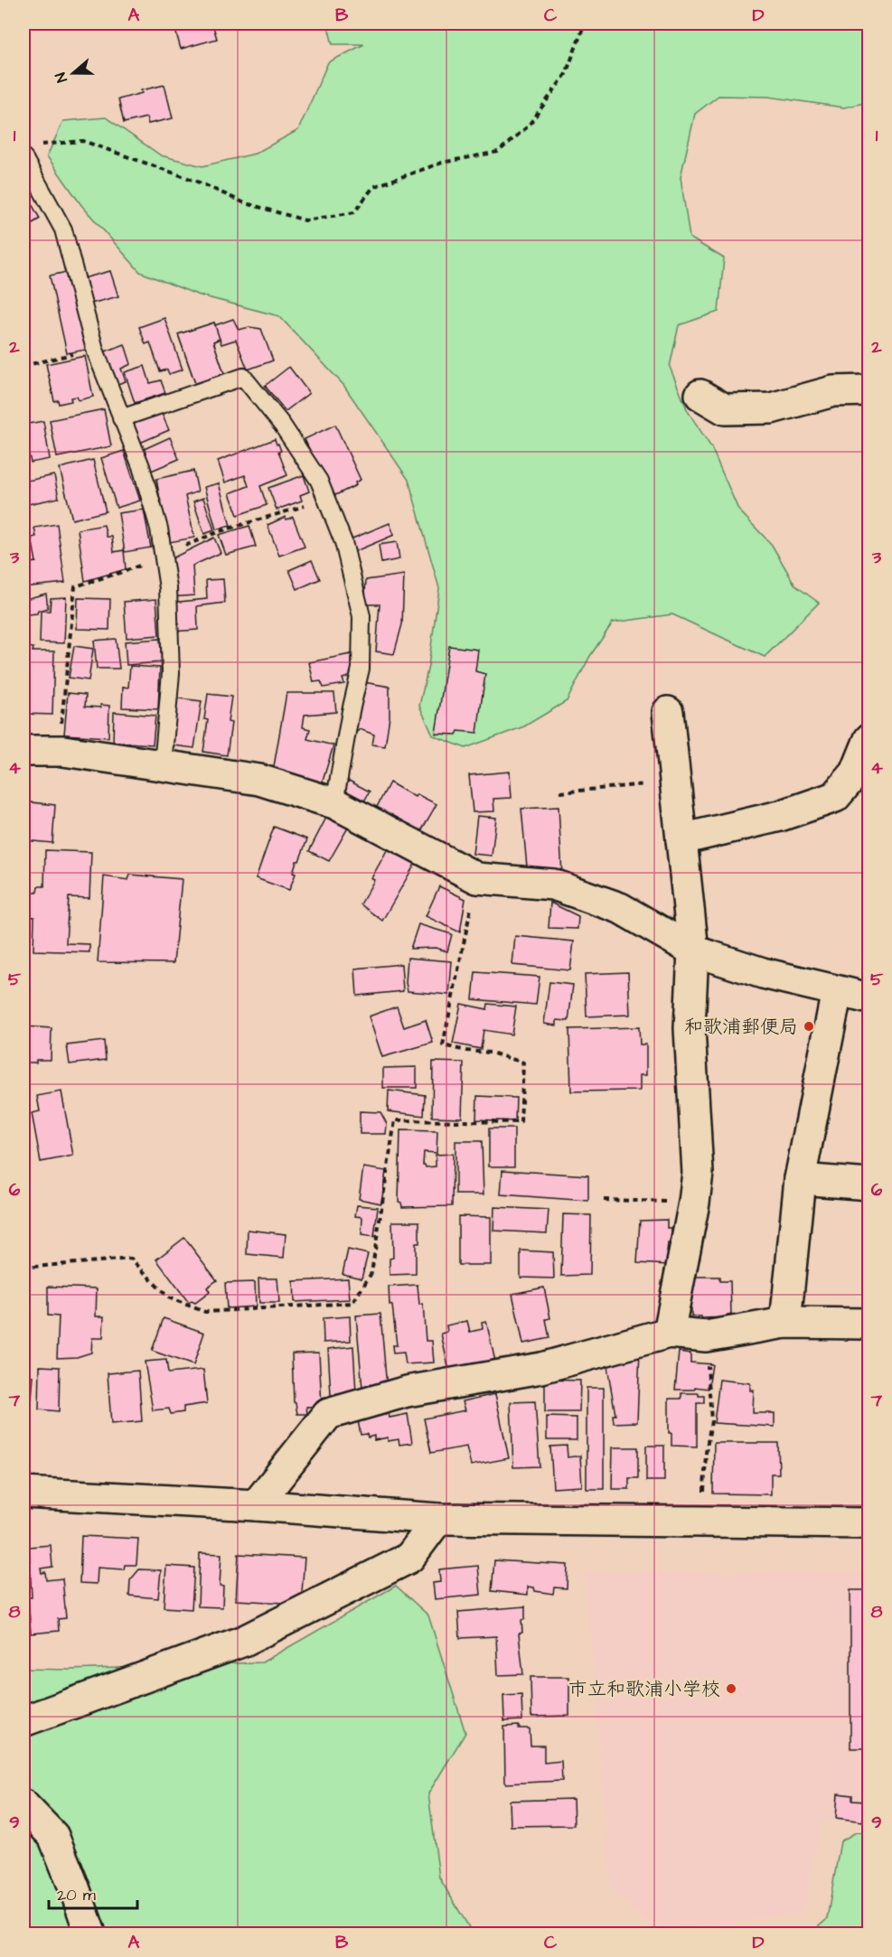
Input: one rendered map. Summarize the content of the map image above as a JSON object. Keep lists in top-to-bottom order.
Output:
{
  "places": ["和歌浦郵便局", "市立和歌浦小学校"],
  "scale_bar": "20 m",
  "north": "left",
  "grid": {
    "columns": [
      "A",
      "B",
      "C",
      "D"
    ],
    "rows": [
      "1",
      "2",
      "3",
      "4",
      "5",
      "6",
      "7",
      "8",
      "9"
    ]
  }
}
